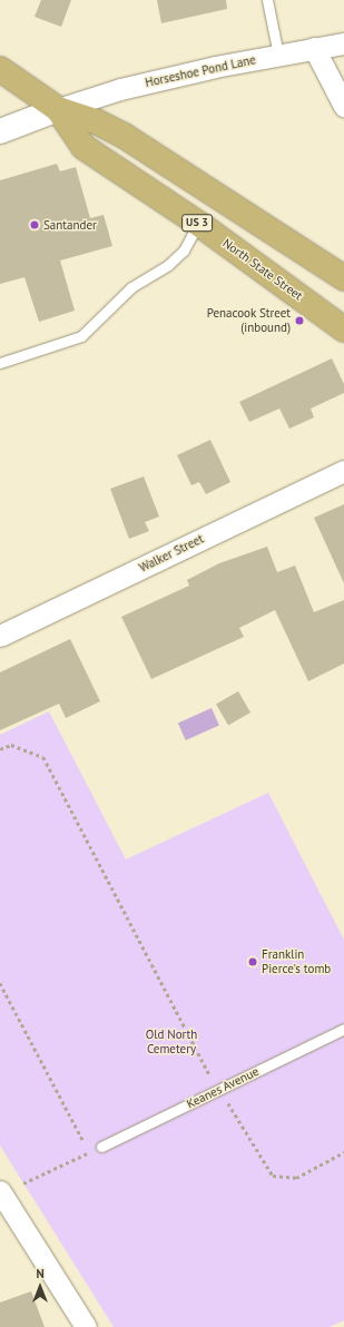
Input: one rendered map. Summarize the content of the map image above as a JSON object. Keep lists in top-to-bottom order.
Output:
{
  "streets": {
    "main road": ["US 3", "North State Street"],
    "street": ["Horseshoe Pond Lane", "Walker Street"],
    "lane": ["Keanes Avenue"]
  },
  "crossings": [
    ["Horseshoe Pond Lane", "North State Street"]
  ],
  "parks": ["Old North Cemetery"],
  "places": ["Santander", "Penacook Street (inbound)", "Franklin Pierce's tomb"],
  "north": "top"
}
